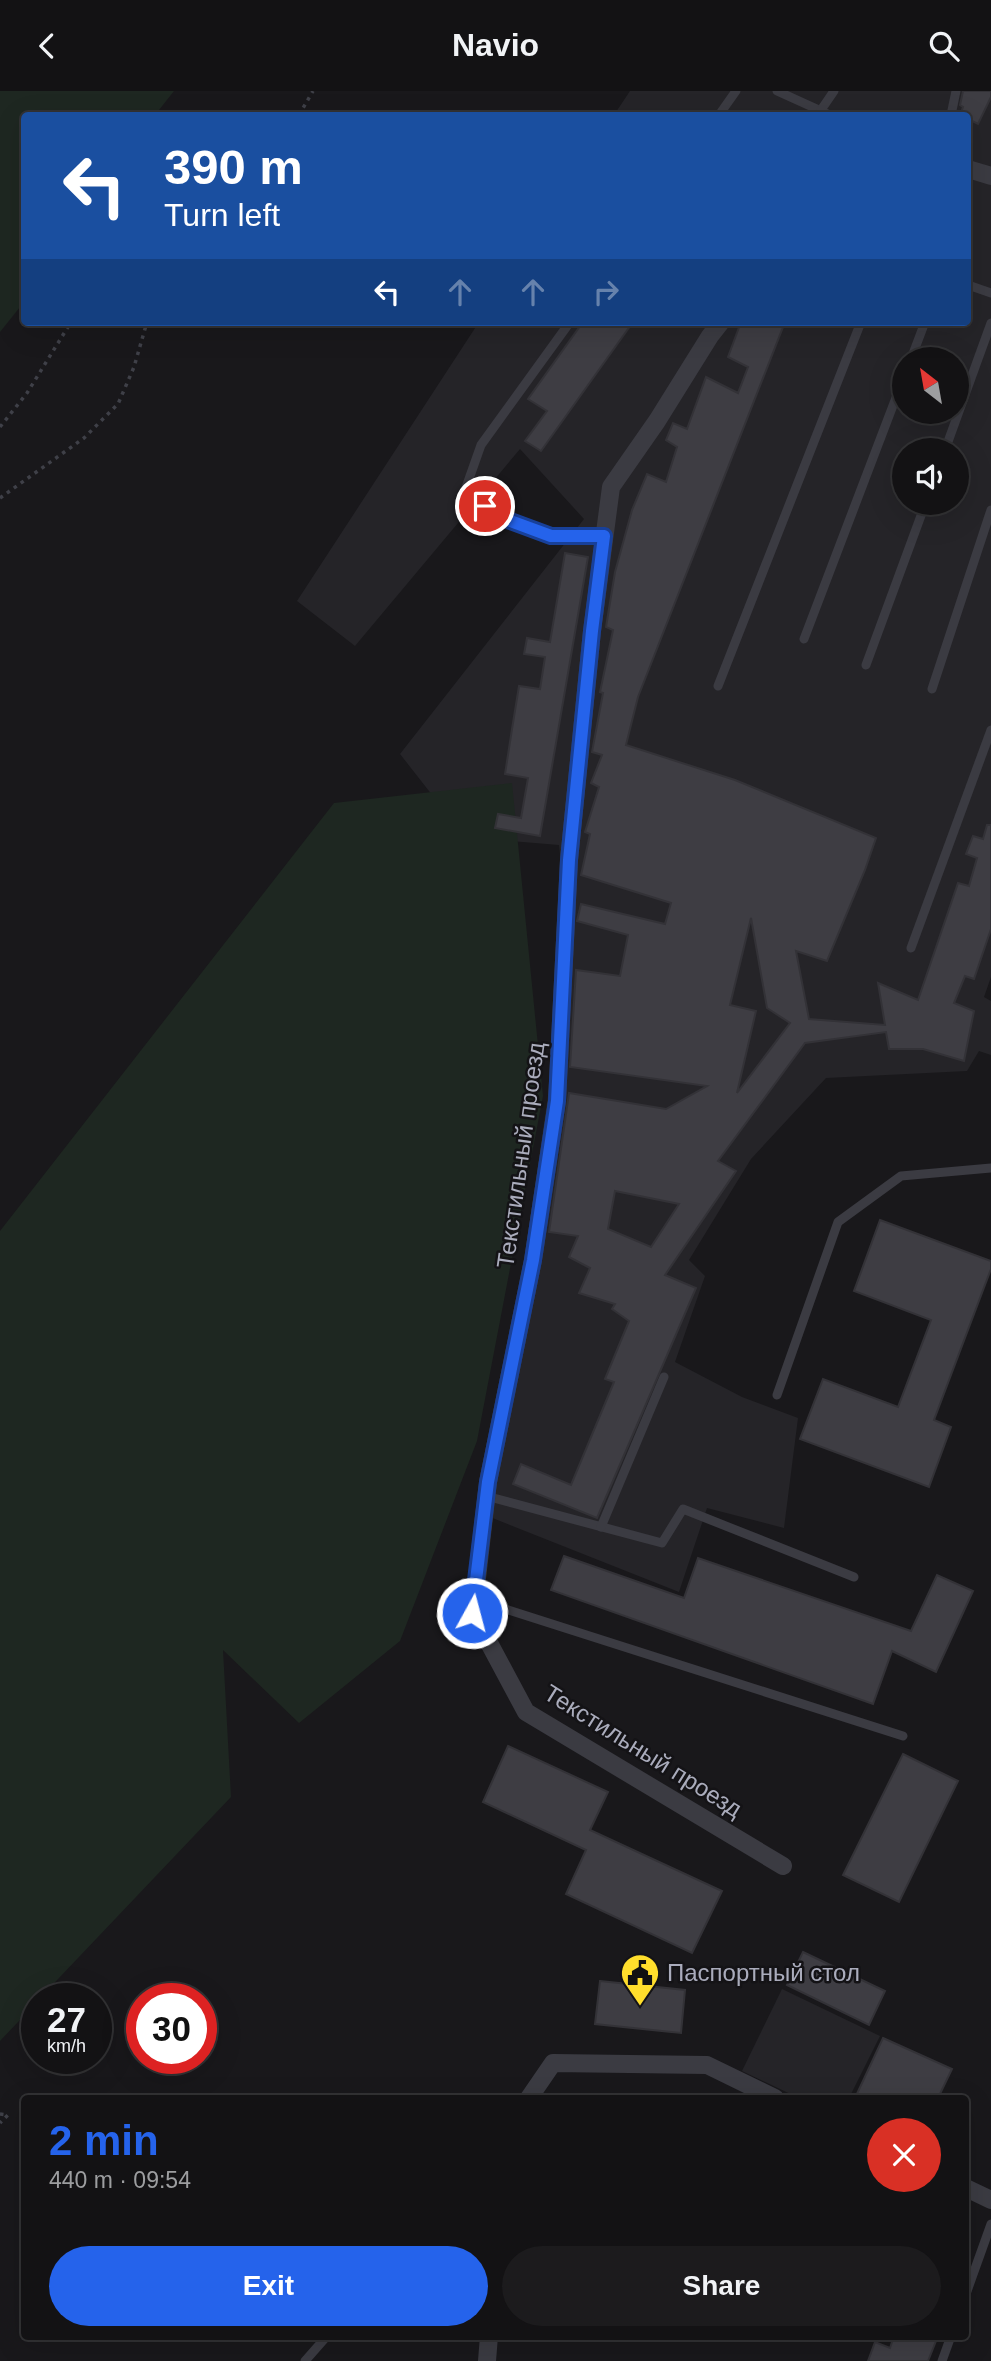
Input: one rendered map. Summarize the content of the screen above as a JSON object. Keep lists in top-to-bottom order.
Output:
{
  "streets": {
    "street": ["Текстильный проезд"]
  },
  "places": {
    "public building": ["Паспортный стол"]
  },
  "north": "top left",
  "page": {
    "header": "Navio",
    "turn": ["390 m", "Turn left"],
    "speed": "27 km/h",
    "limit": "30",
    "heading": ["2 min", "440 m · 09:54"],
    "buttons": ["Exit", "Share"]
  }
}
